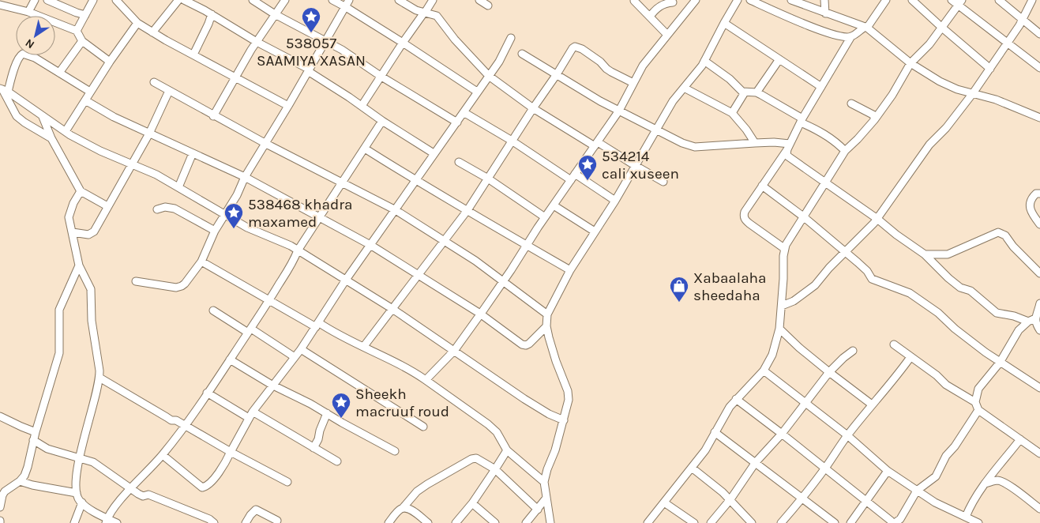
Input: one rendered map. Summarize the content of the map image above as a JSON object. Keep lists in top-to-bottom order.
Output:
{
  "places": {
    "place": [
      "538057 SAAMIYA XASAN",
      "534214 cali xuseen",
      "538468 khadra maxamed",
      "Sheekh macruuf roud"
    ],
    "shop": ["Xabaalaha sheedaha"]
  },
  "north": "bottom left"
}
